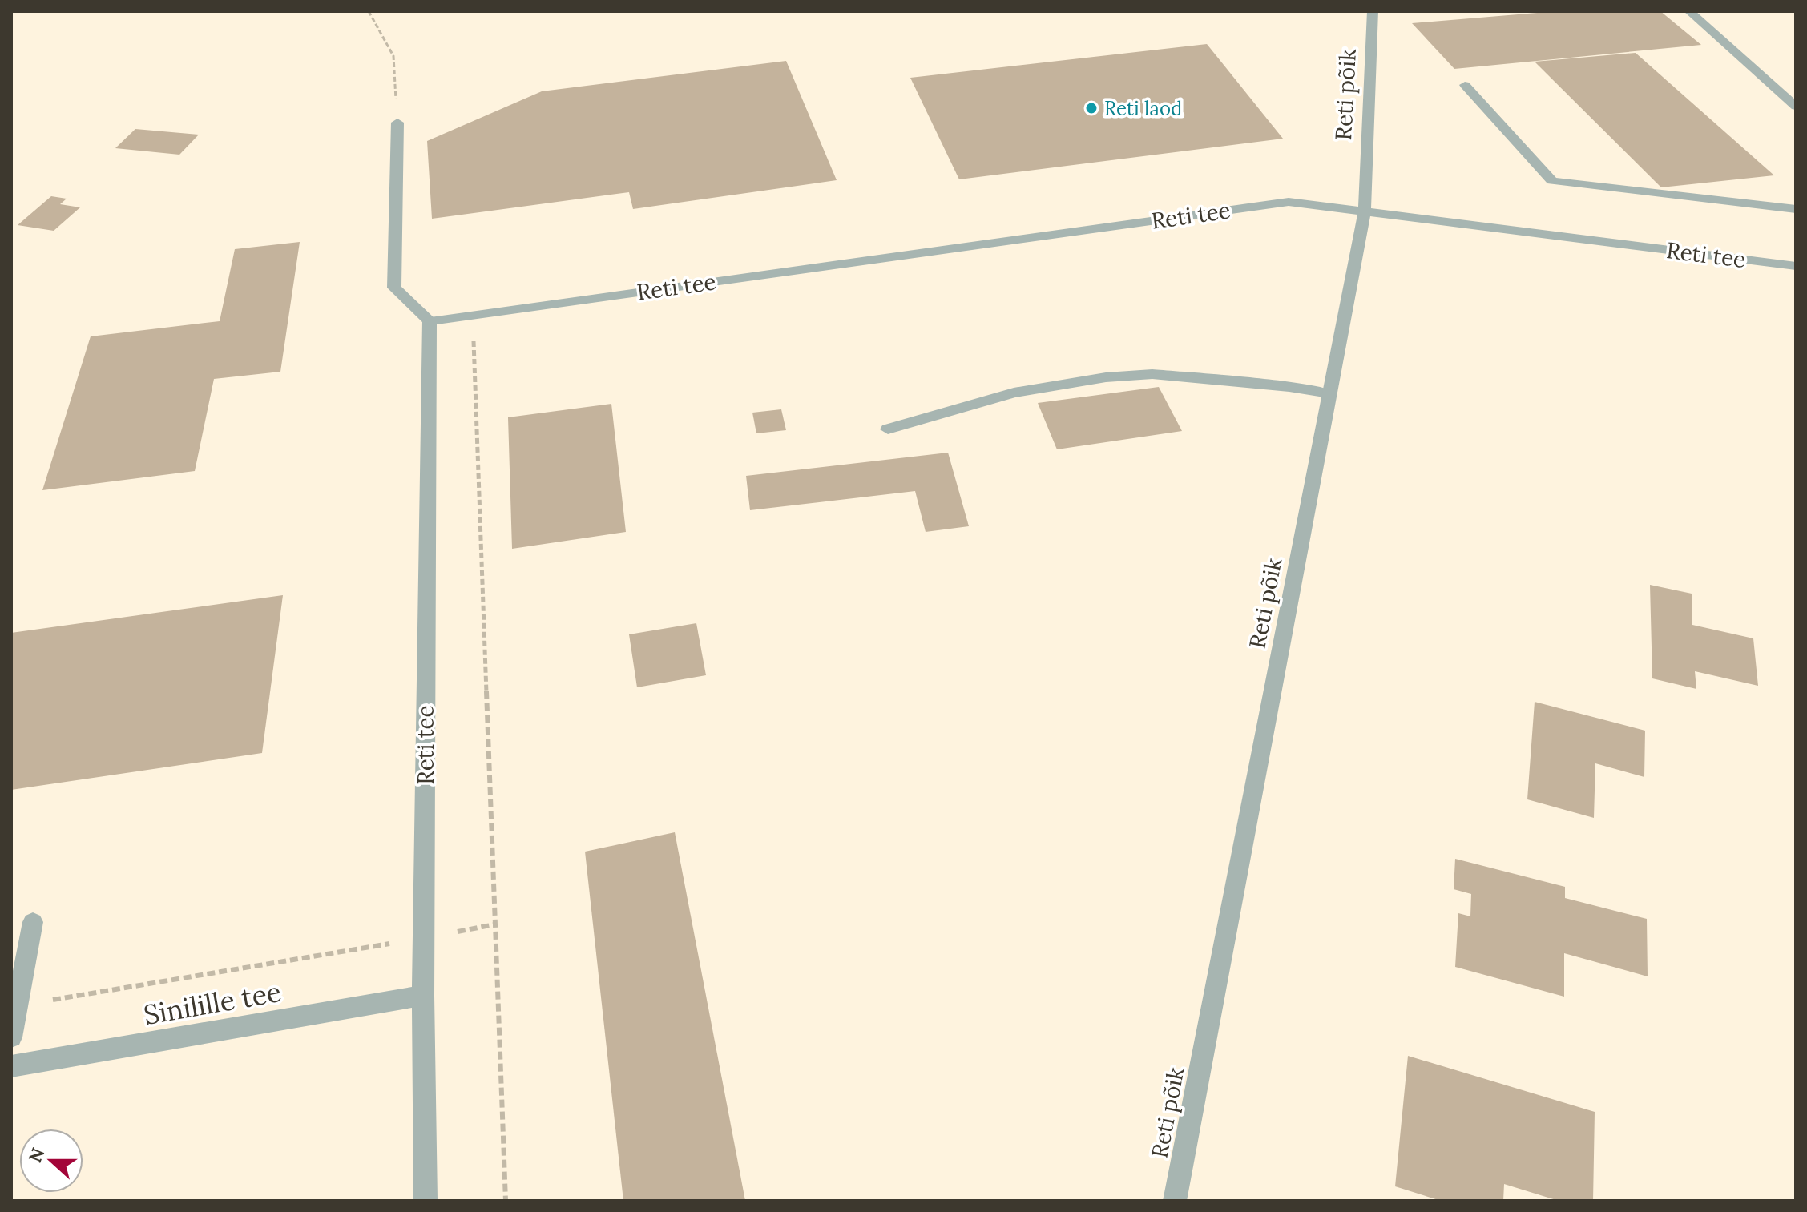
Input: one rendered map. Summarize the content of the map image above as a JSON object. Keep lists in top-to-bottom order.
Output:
{
  "streets": {
    "street": ["Reti põik", "Reti tee", "Sinilille tee"]
  },
  "crossings": [
    ["Reti põik", "Reti tee"],
    ["Reti tee", "Sinilille tee"]
  ],
  "places": ["Reti laod"],
  "north": "left"
}
